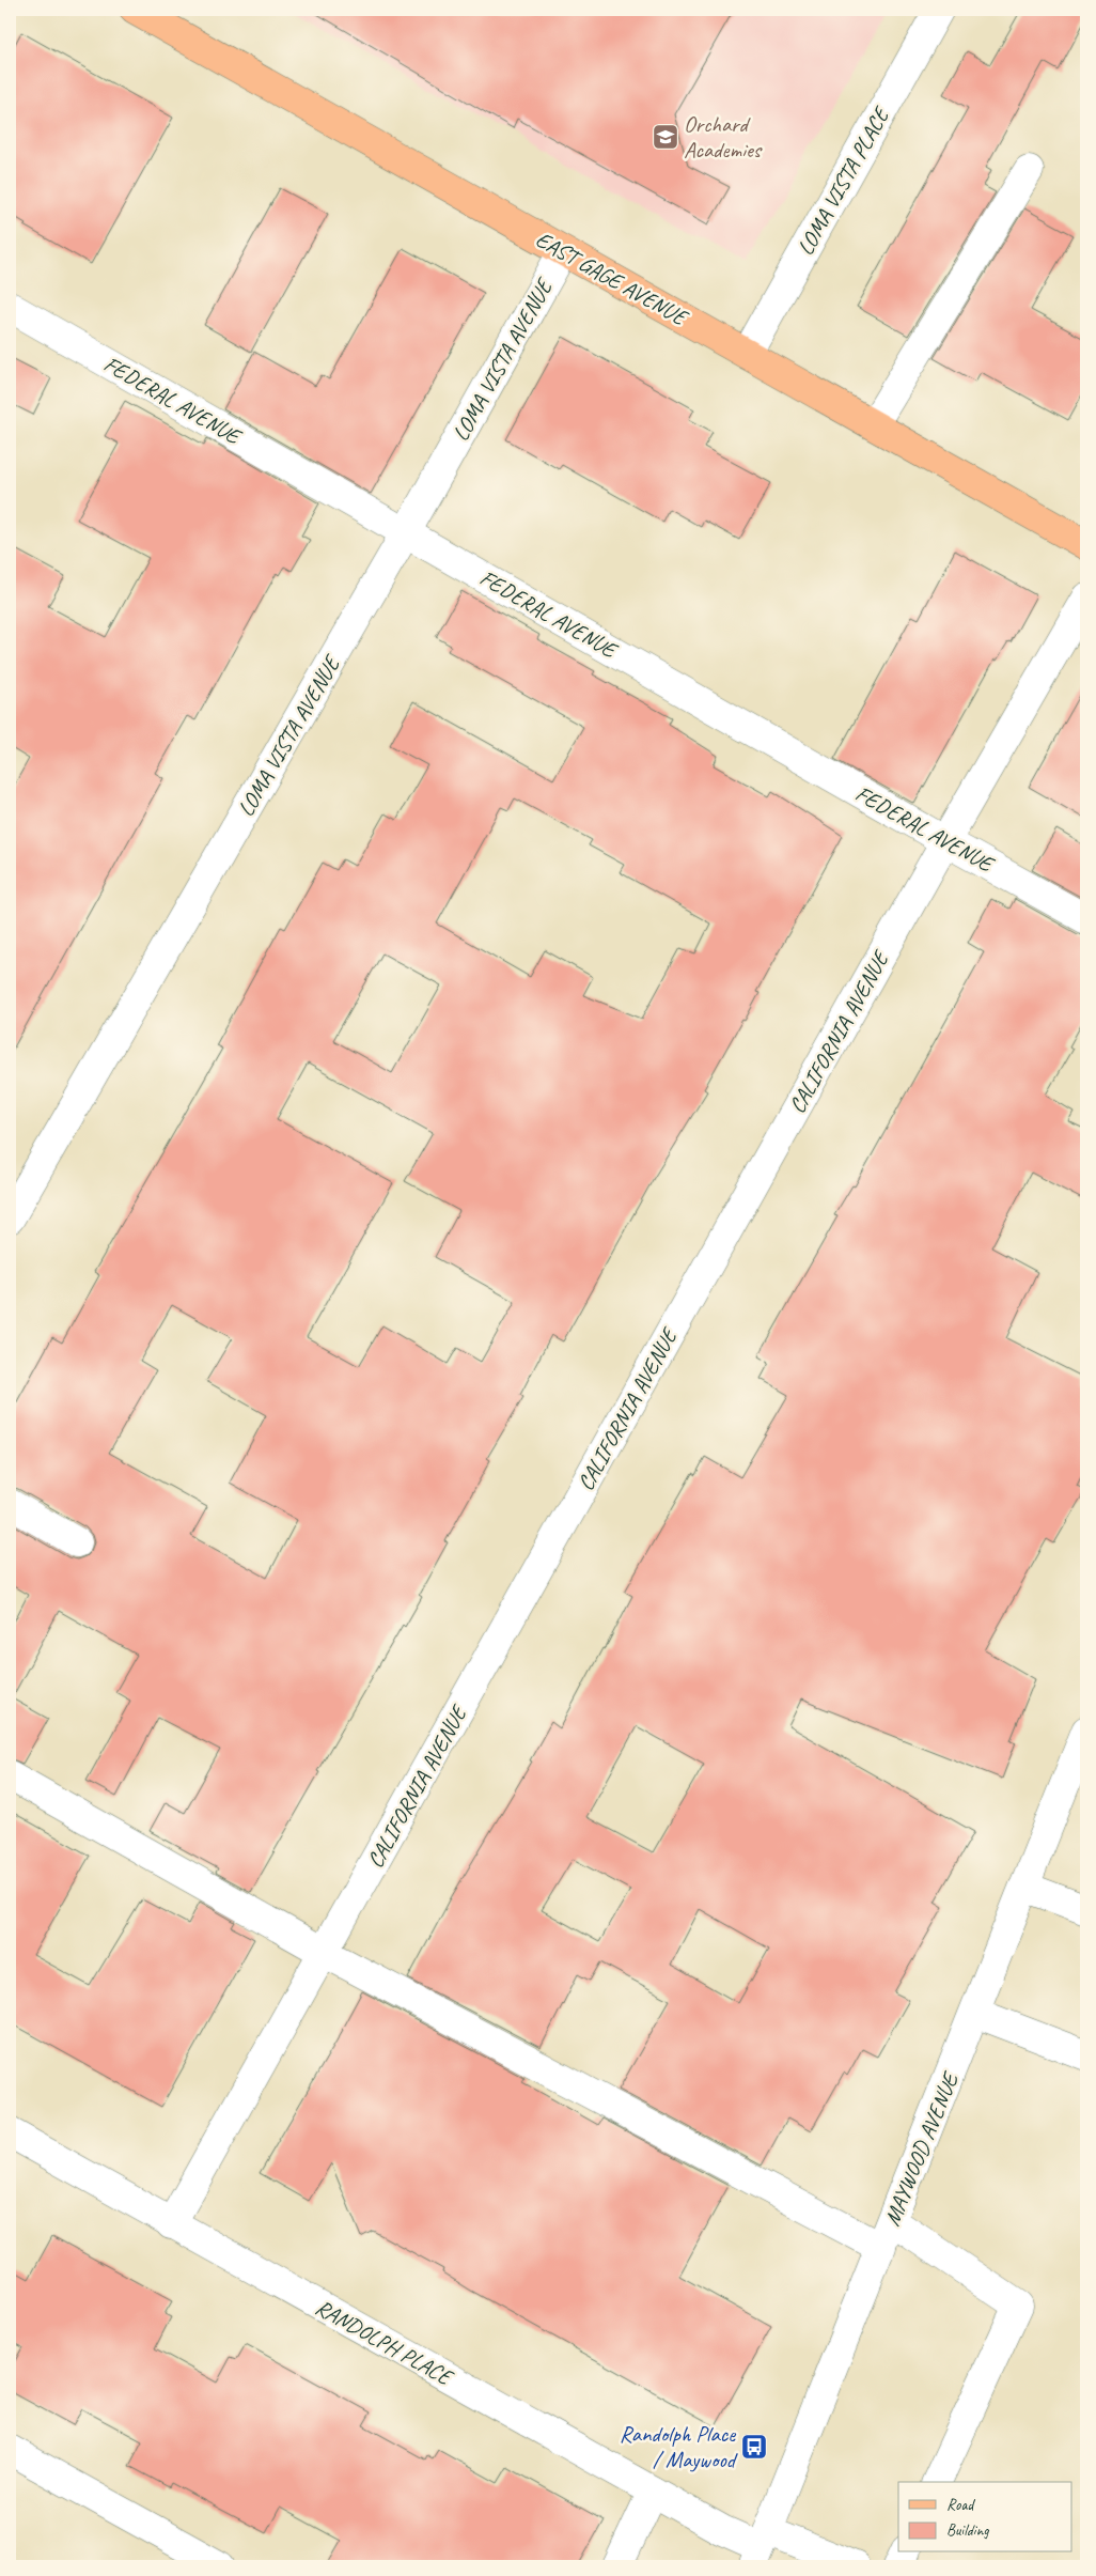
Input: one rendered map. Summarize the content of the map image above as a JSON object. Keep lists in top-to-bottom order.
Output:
{
  "streets": {
    "main road": ["EAST GAGE AVENUE"],
    "street": [
      "LOMA VISTA PLACE",
      "LOMA VISTA AVENUE",
      "FEDERAL AVENUE",
      "CALIFORNIA AVENUE",
      "MAYWOOD AVENUE",
      "RANDOLPH PLACE"
    ]
  },
  "crossings": [
    ["LOMA VISTA PLACE", "EAST GAGE AVENUE"],
    ["EAST GAGE AVENUE", "LOMA VISTA AVENUE"],
    ["LOMA VISTA AVENUE", "FEDERAL AVENUE"],
    ["FEDERAL AVENUE", "CALIFORNIA AVENUE"],
    ["CALIFORNIA AVENUE", "RANDOLPH PLACE"],
    ["MAYWOOD AVENUE", "RANDOLPH PLACE"]
  ],
  "places": {
    "school or university": ["Orchard Academies"],
    "bus stop": ["Randolph Place / Maywood"]
  },
  "legend": ["Road", "Building"]
}
